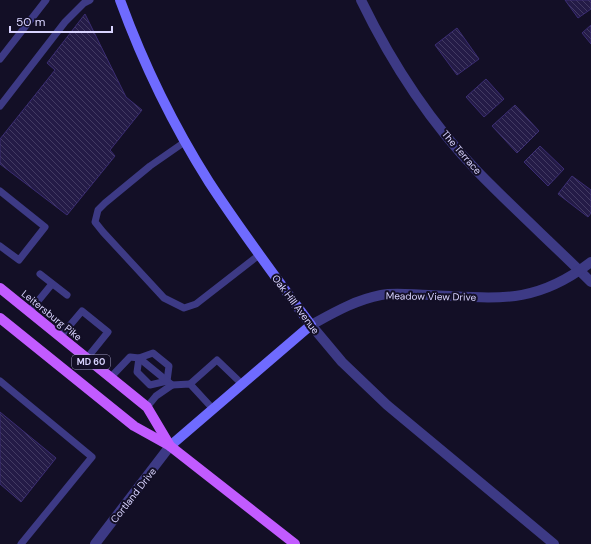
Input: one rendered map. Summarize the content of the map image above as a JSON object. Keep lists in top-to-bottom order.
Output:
{
  "streets": {
    "main road": ["Leitersburg Pike", "MD 60"],
    "street": [
      "The Terrace",
      "Meadow View Drive",
      "Oak Hill Avenue",
      "Cortland Drive"
    ]
  },
  "crossings": [
    ["The Terrace", "Meadow View Drive"],
    ["Meadow View Drive", "Oak Hill Avenue"],
    ["Meadow View Drive", "Leitersburg Pike"],
    ["Meadow View Drive", "Cortland Drive"],
    ["Leitersburg Pike", "Cortland Drive"]
  ],
  "scale_bar": "50 m"
}
